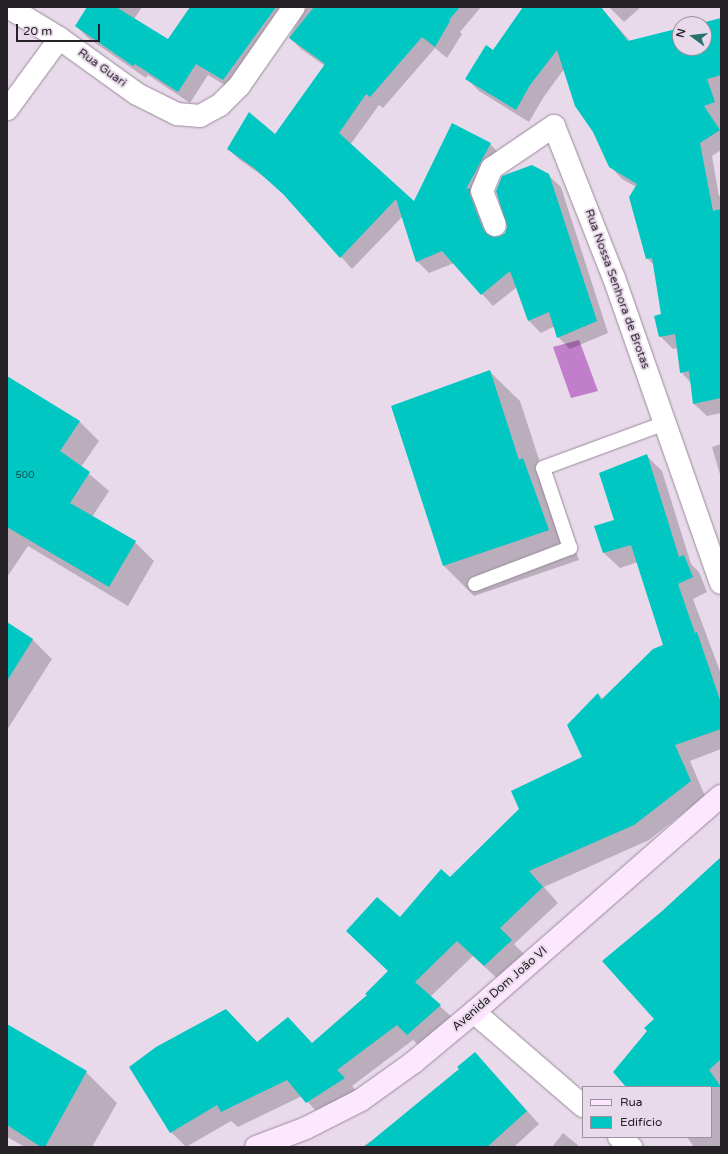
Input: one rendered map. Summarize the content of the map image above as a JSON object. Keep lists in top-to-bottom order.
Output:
{
  "streets": {
    "main road": ["Avenida Dom João VI"],
    "street": ["Rua Guari", "Rua Nossa Senhora de Brotas"]
  },
  "house_numbers": ["500"],
  "legend": ["Rua", "Edifício"],
  "scale_bar": "20 m",
  "north": "left"
}
